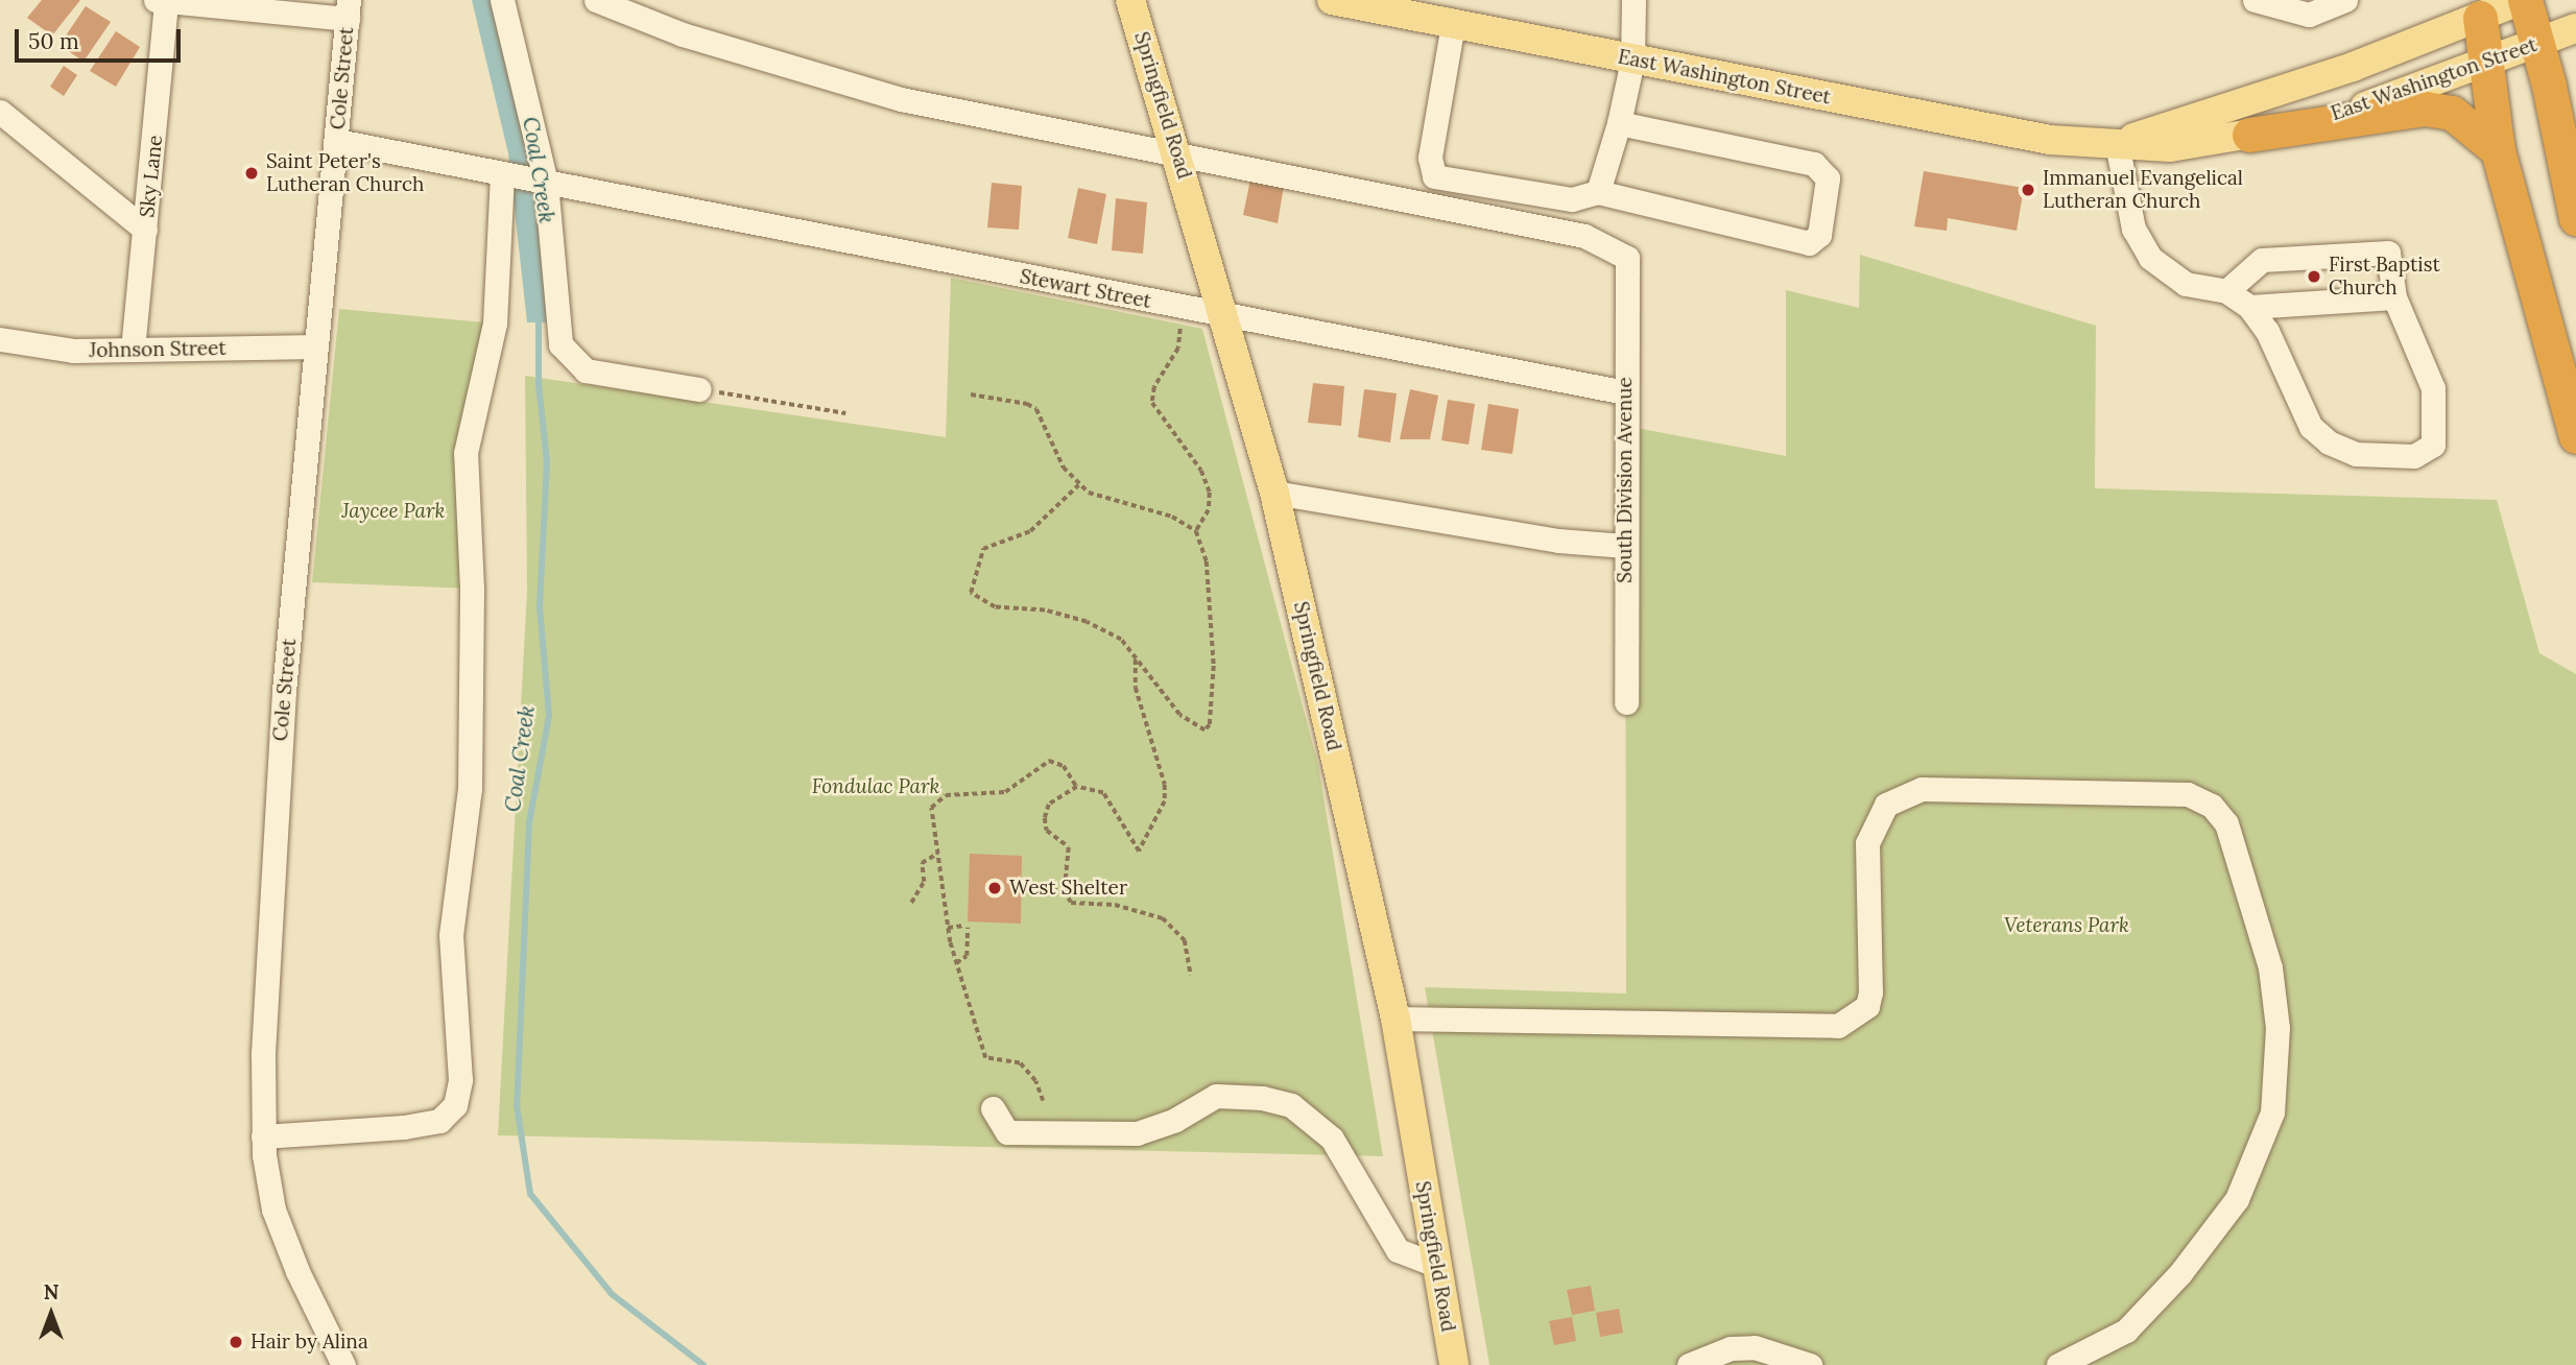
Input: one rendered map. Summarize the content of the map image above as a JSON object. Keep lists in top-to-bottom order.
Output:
{
  "streets": {
    "main road": ["East Washington Street", "Springfield Road"],
    "street": [
      "Cole Street",
      "Sky Lane",
      "Stewart Street",
      "Johnson Street",
      "South Division Avenue"
    ]
  },
  "crossings": [
    ["Cole Street", "Johnson Street"],
    ["Springfield Road", "Stewart Street"],
    ["Springfield Road", "South Division Avenue"],
    ["Sky Lane", "Johnson Street"],
    ["Stewart Street", "South Division Avenue"]
  ],
  "water": ["Coal Creek"],
  "parks": ["Jaycee Park", "Fondulac Park", "Veterans Park"],
  "places": [
    "Saint Peter's Lutheran Church",
    "Immanuel Evangelical Lutheran Church",
    "First Baptist Church",
    "West Shelter",
    "Hair by Alina"
  ],
  "scale_bar": "50 m",
  "north": "top"
}
